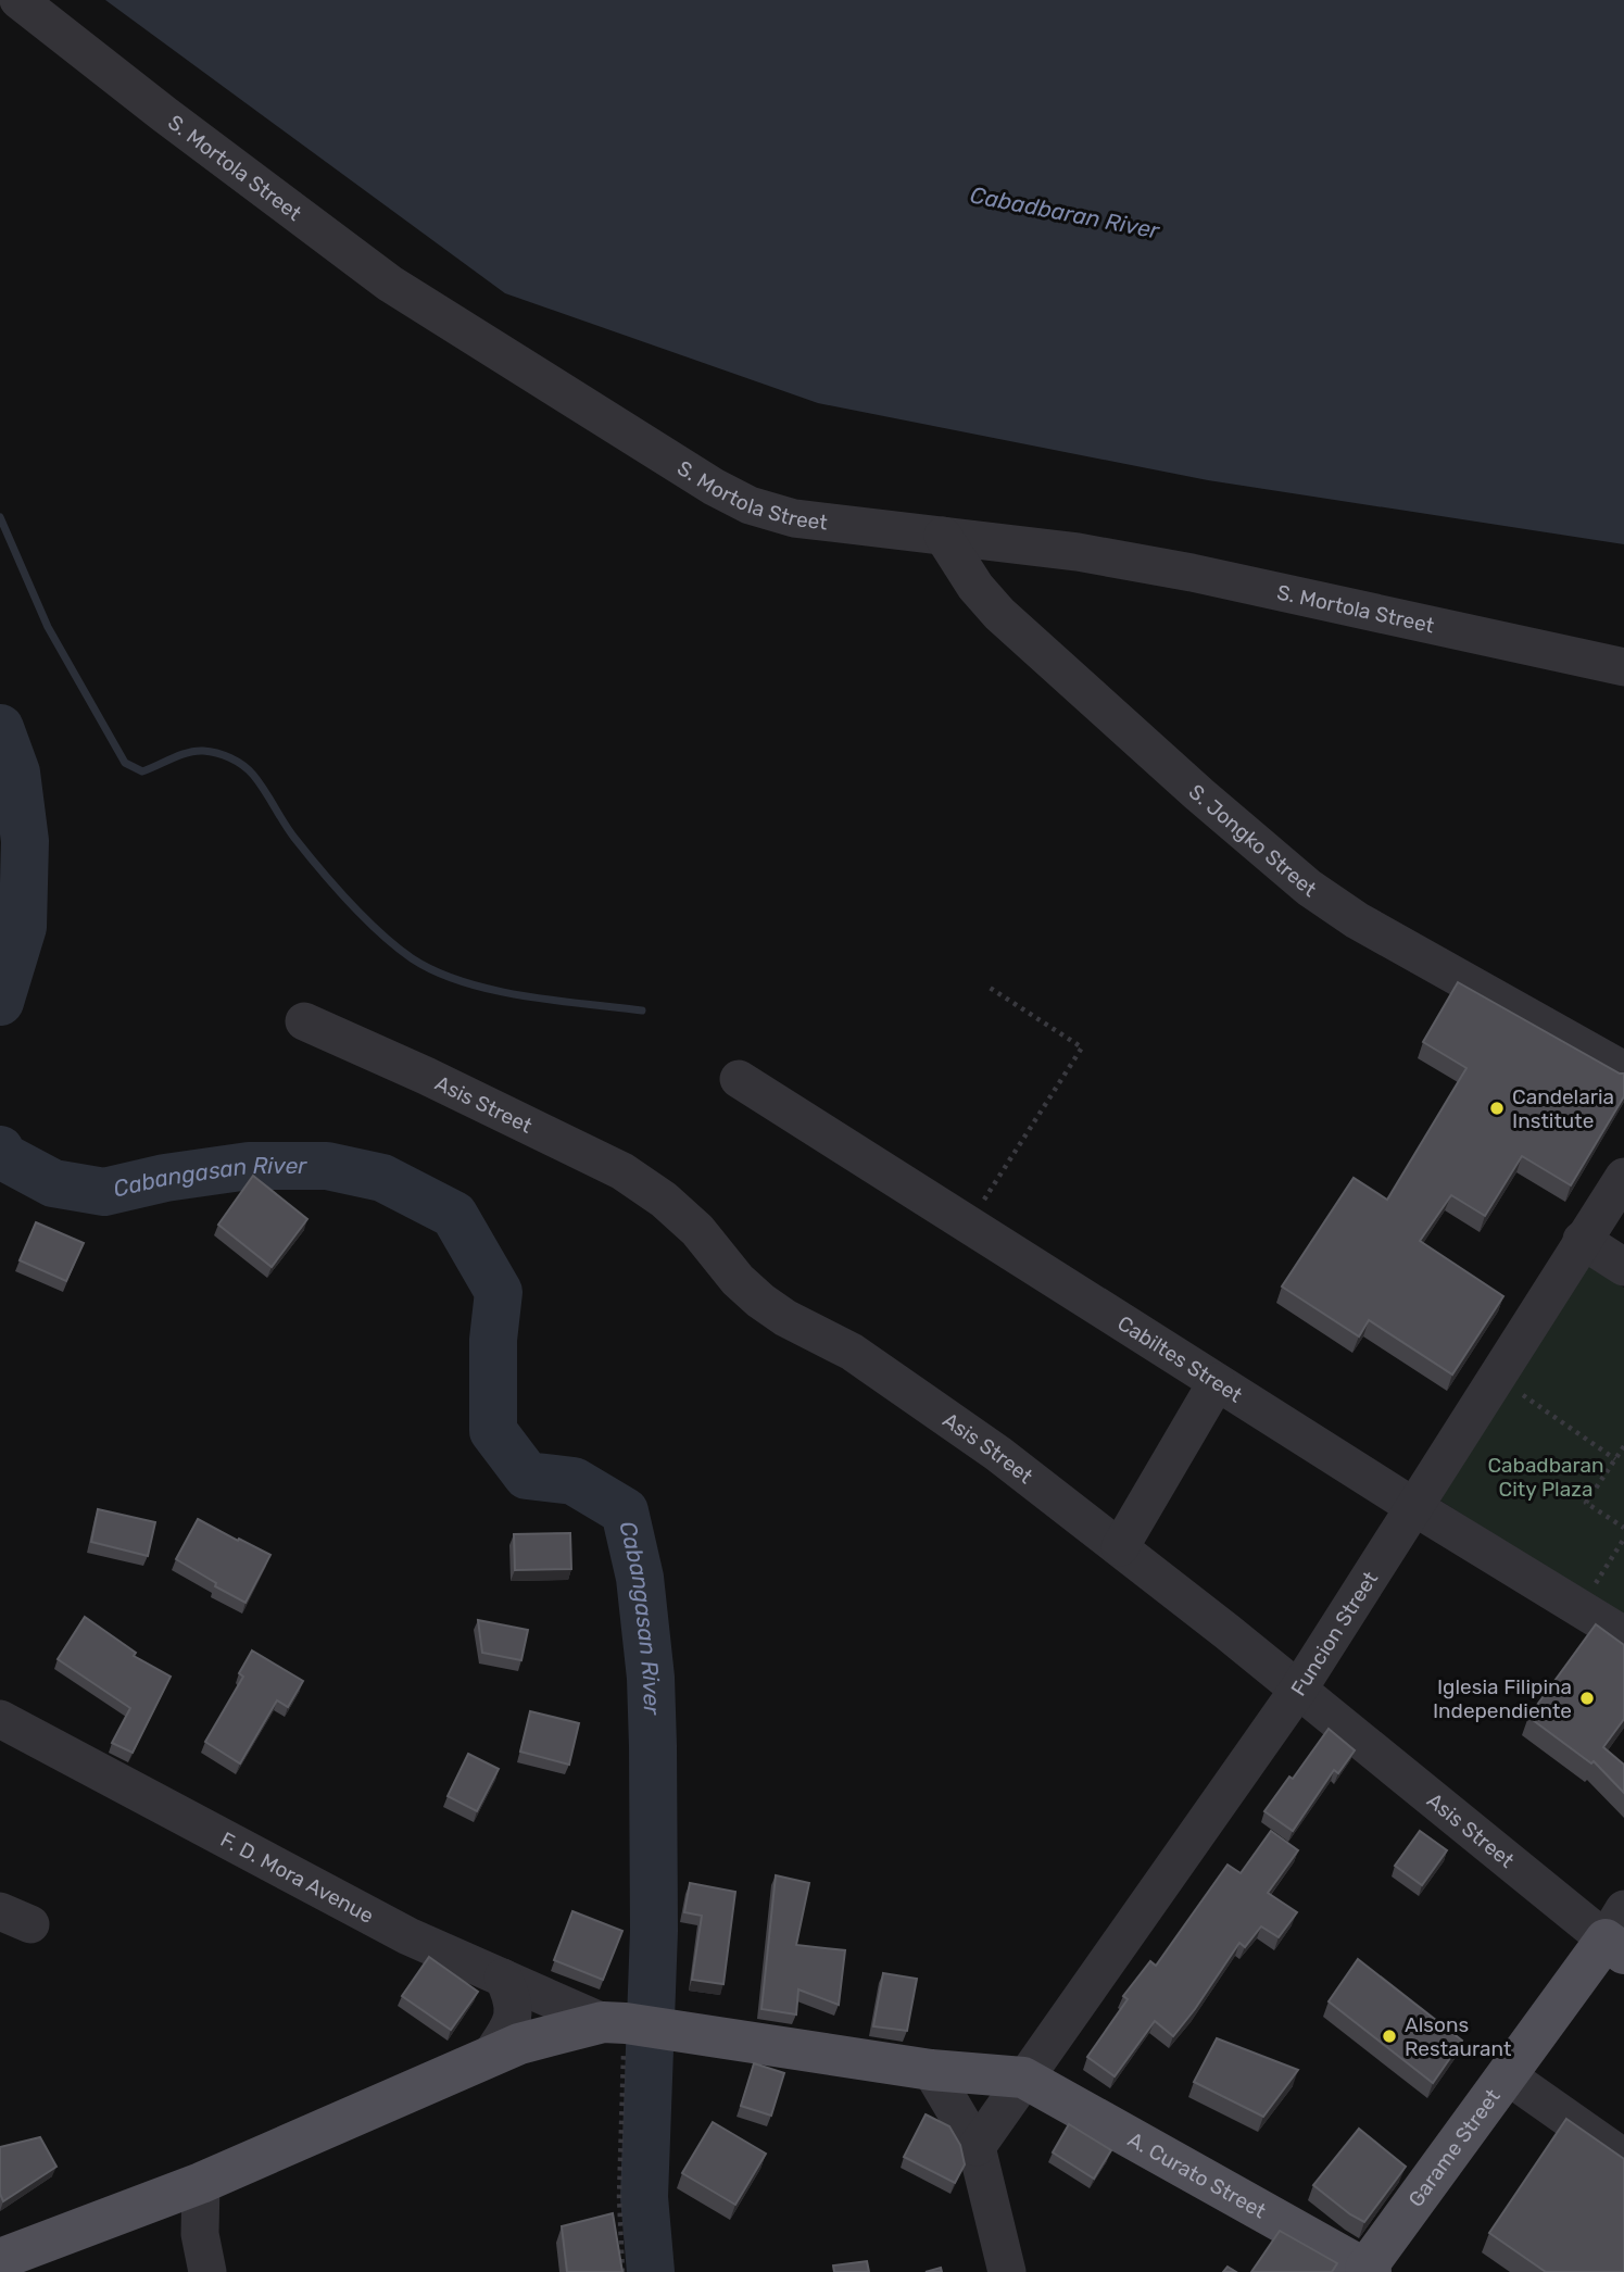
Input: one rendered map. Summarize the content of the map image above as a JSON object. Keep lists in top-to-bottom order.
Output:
{
  "streets": {
    "main road": ["Garame Street", "A. Curato Street"],
    "street": [
      "S. Mortola Street",
      "S. Jongko Street",
      "Asis Street",
      "Cabiltes Street",
      "Funcion Street",
      "F. D. Mora Avenue"
    ]
  },
  "crossings": [
    ["S. Mortola Street", "S. Jongko Street"],
    ["Asis Street", "Funcion Street"],
    ["Asis Street", "Garame Street"],
    ["Cabiltes Street", "Funcion Street"],
    ["Funcion Street", "A. Curato Street"],
    ["Garame Street", "A. Curato Street"]
  ],
  "water": ["Cabadbaran River", "Cabangasan River"],
  "parks": ["Cabadbaran City Plaza"],
  "places": ["Candelaria Institute", "Iglesia Filipina Independiente", "Alsons Restaurant"]
}
